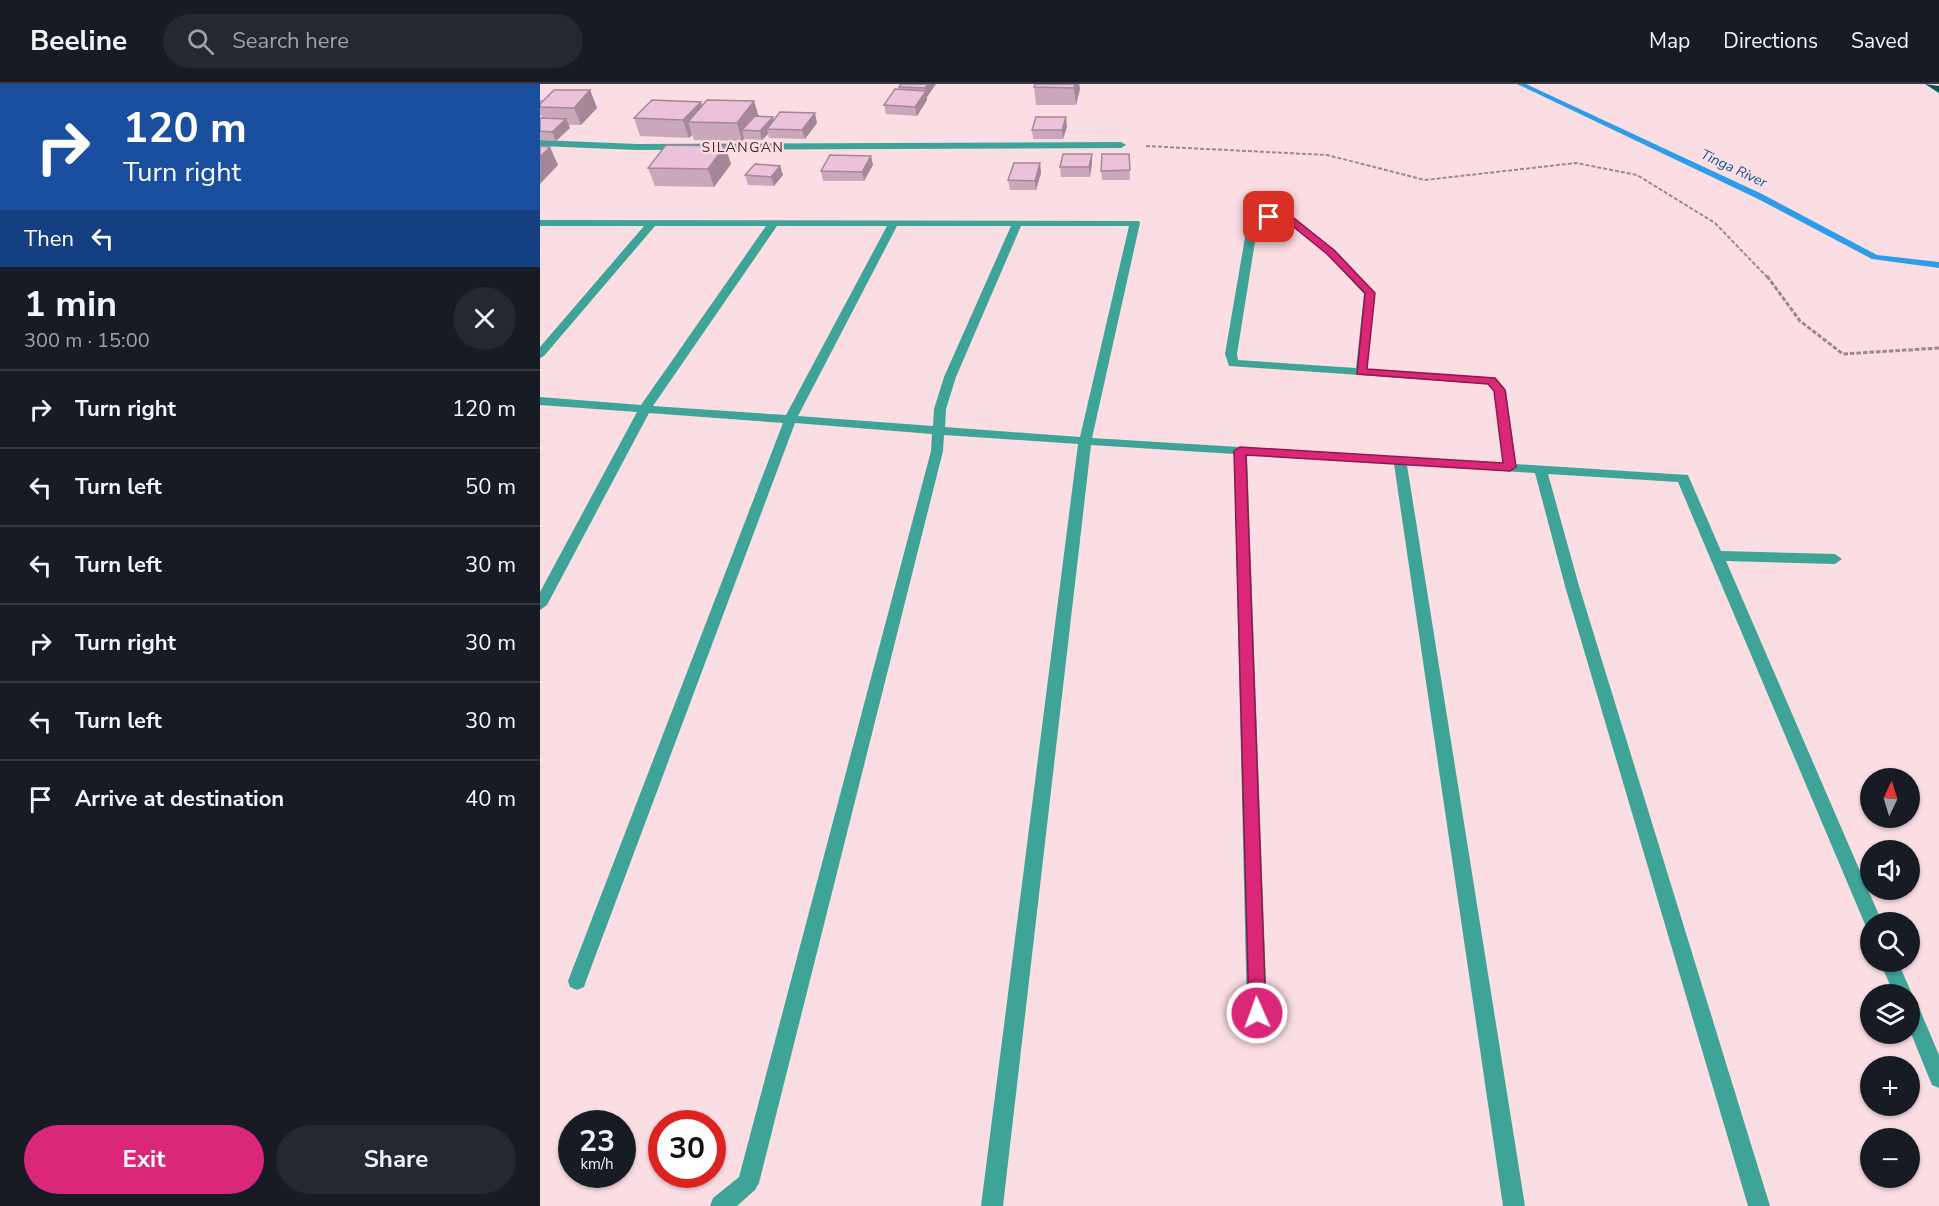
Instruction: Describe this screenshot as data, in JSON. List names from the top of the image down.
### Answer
{
  "districts": ["SILANGAN"],
  "water": ["Tinga River"],
  "north": "top",
  "page": {
    "header": "Beeline",
    "search": "Search here",
    "nav": ["Map", "Directions", "Saved"],
    "turn": ["120 m", "Turn right"],
    "then": "Then",
    "heading": ["1 min", "300 m · 15:00"],
    "list": [
      {
        "name": "Turn right",
        "value": "120 m"
      },
      {
        "name": "Turn left",
        "value": "50 m"
      },
      {
        "name": "Turn left",
        "value": "30 m"
      },
      {
        "name": "Turn right",
        "value": "30 m"
      },
      {
        "name": "Turn left",
        "value": "30 m"
      },
      {
        "name": "Arrive at destination",
        "value": "40 m"
      }
    ],
    "map_buttons": ["+", "−"],
    "speed": "23 km/h",
    "limit": "30",
    "buttons": ["Exit", "Share"]
  }
}
